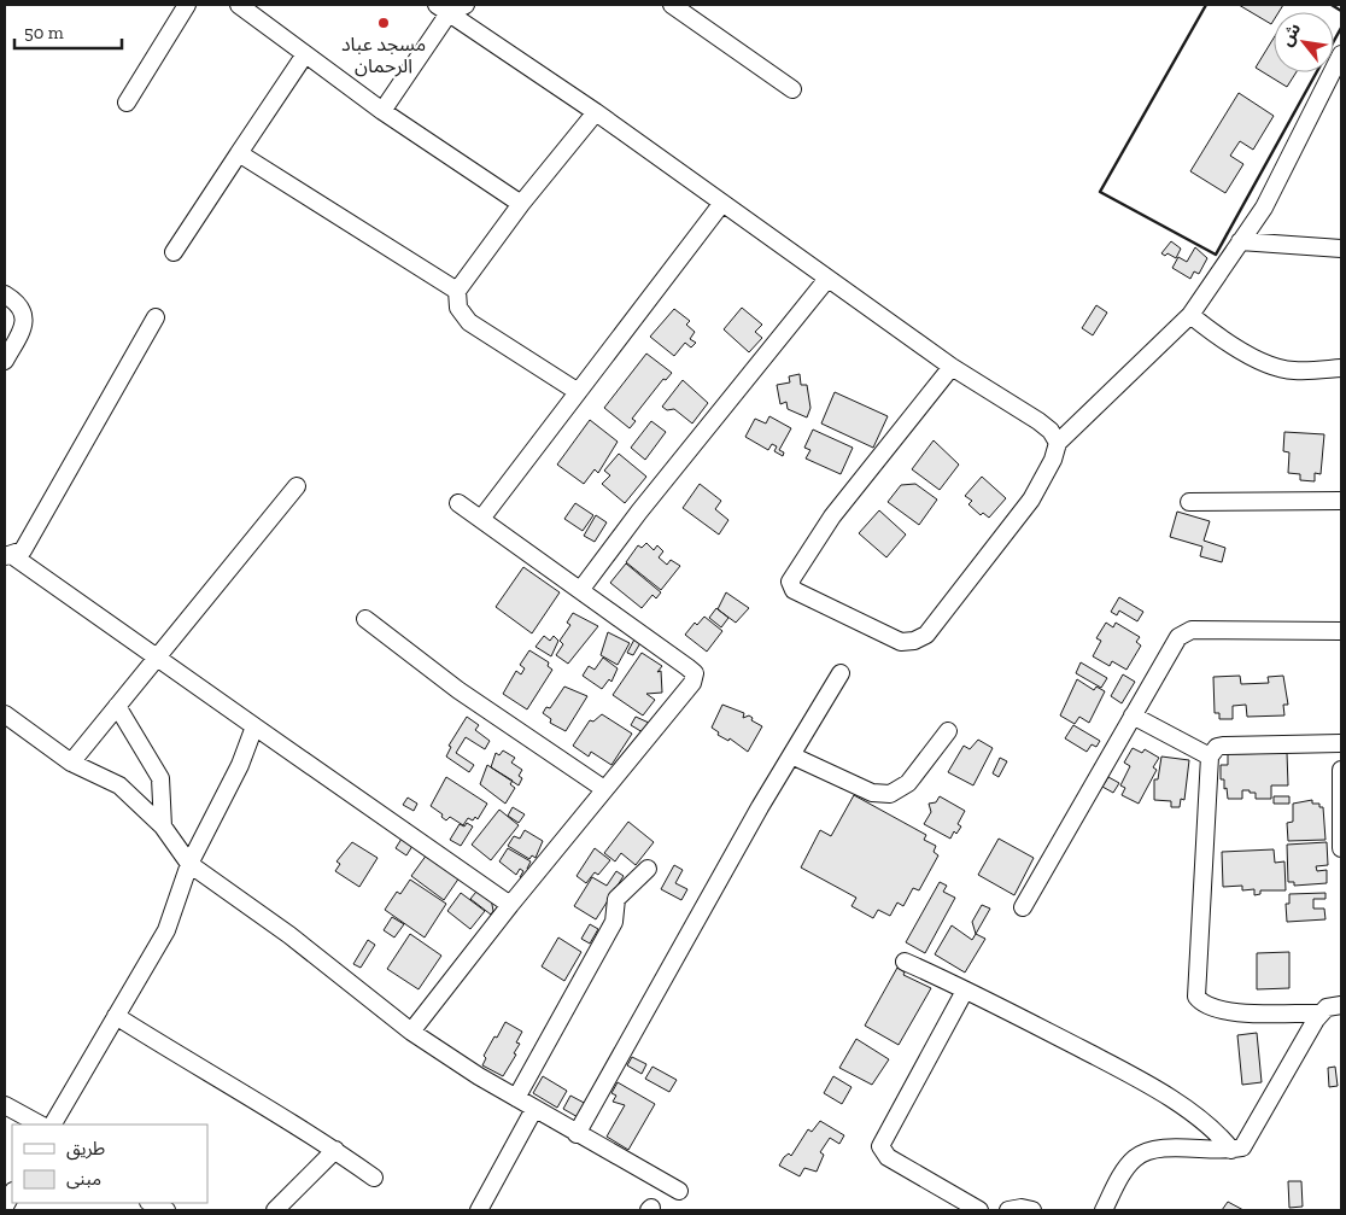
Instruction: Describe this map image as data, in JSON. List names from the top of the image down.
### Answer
{
  "places": ["مسجد عباد الرحمان"],
  "legend": ["طريق", "مبنى"],
  "scale_bar": "50 m",
  "north": "top left"
}
